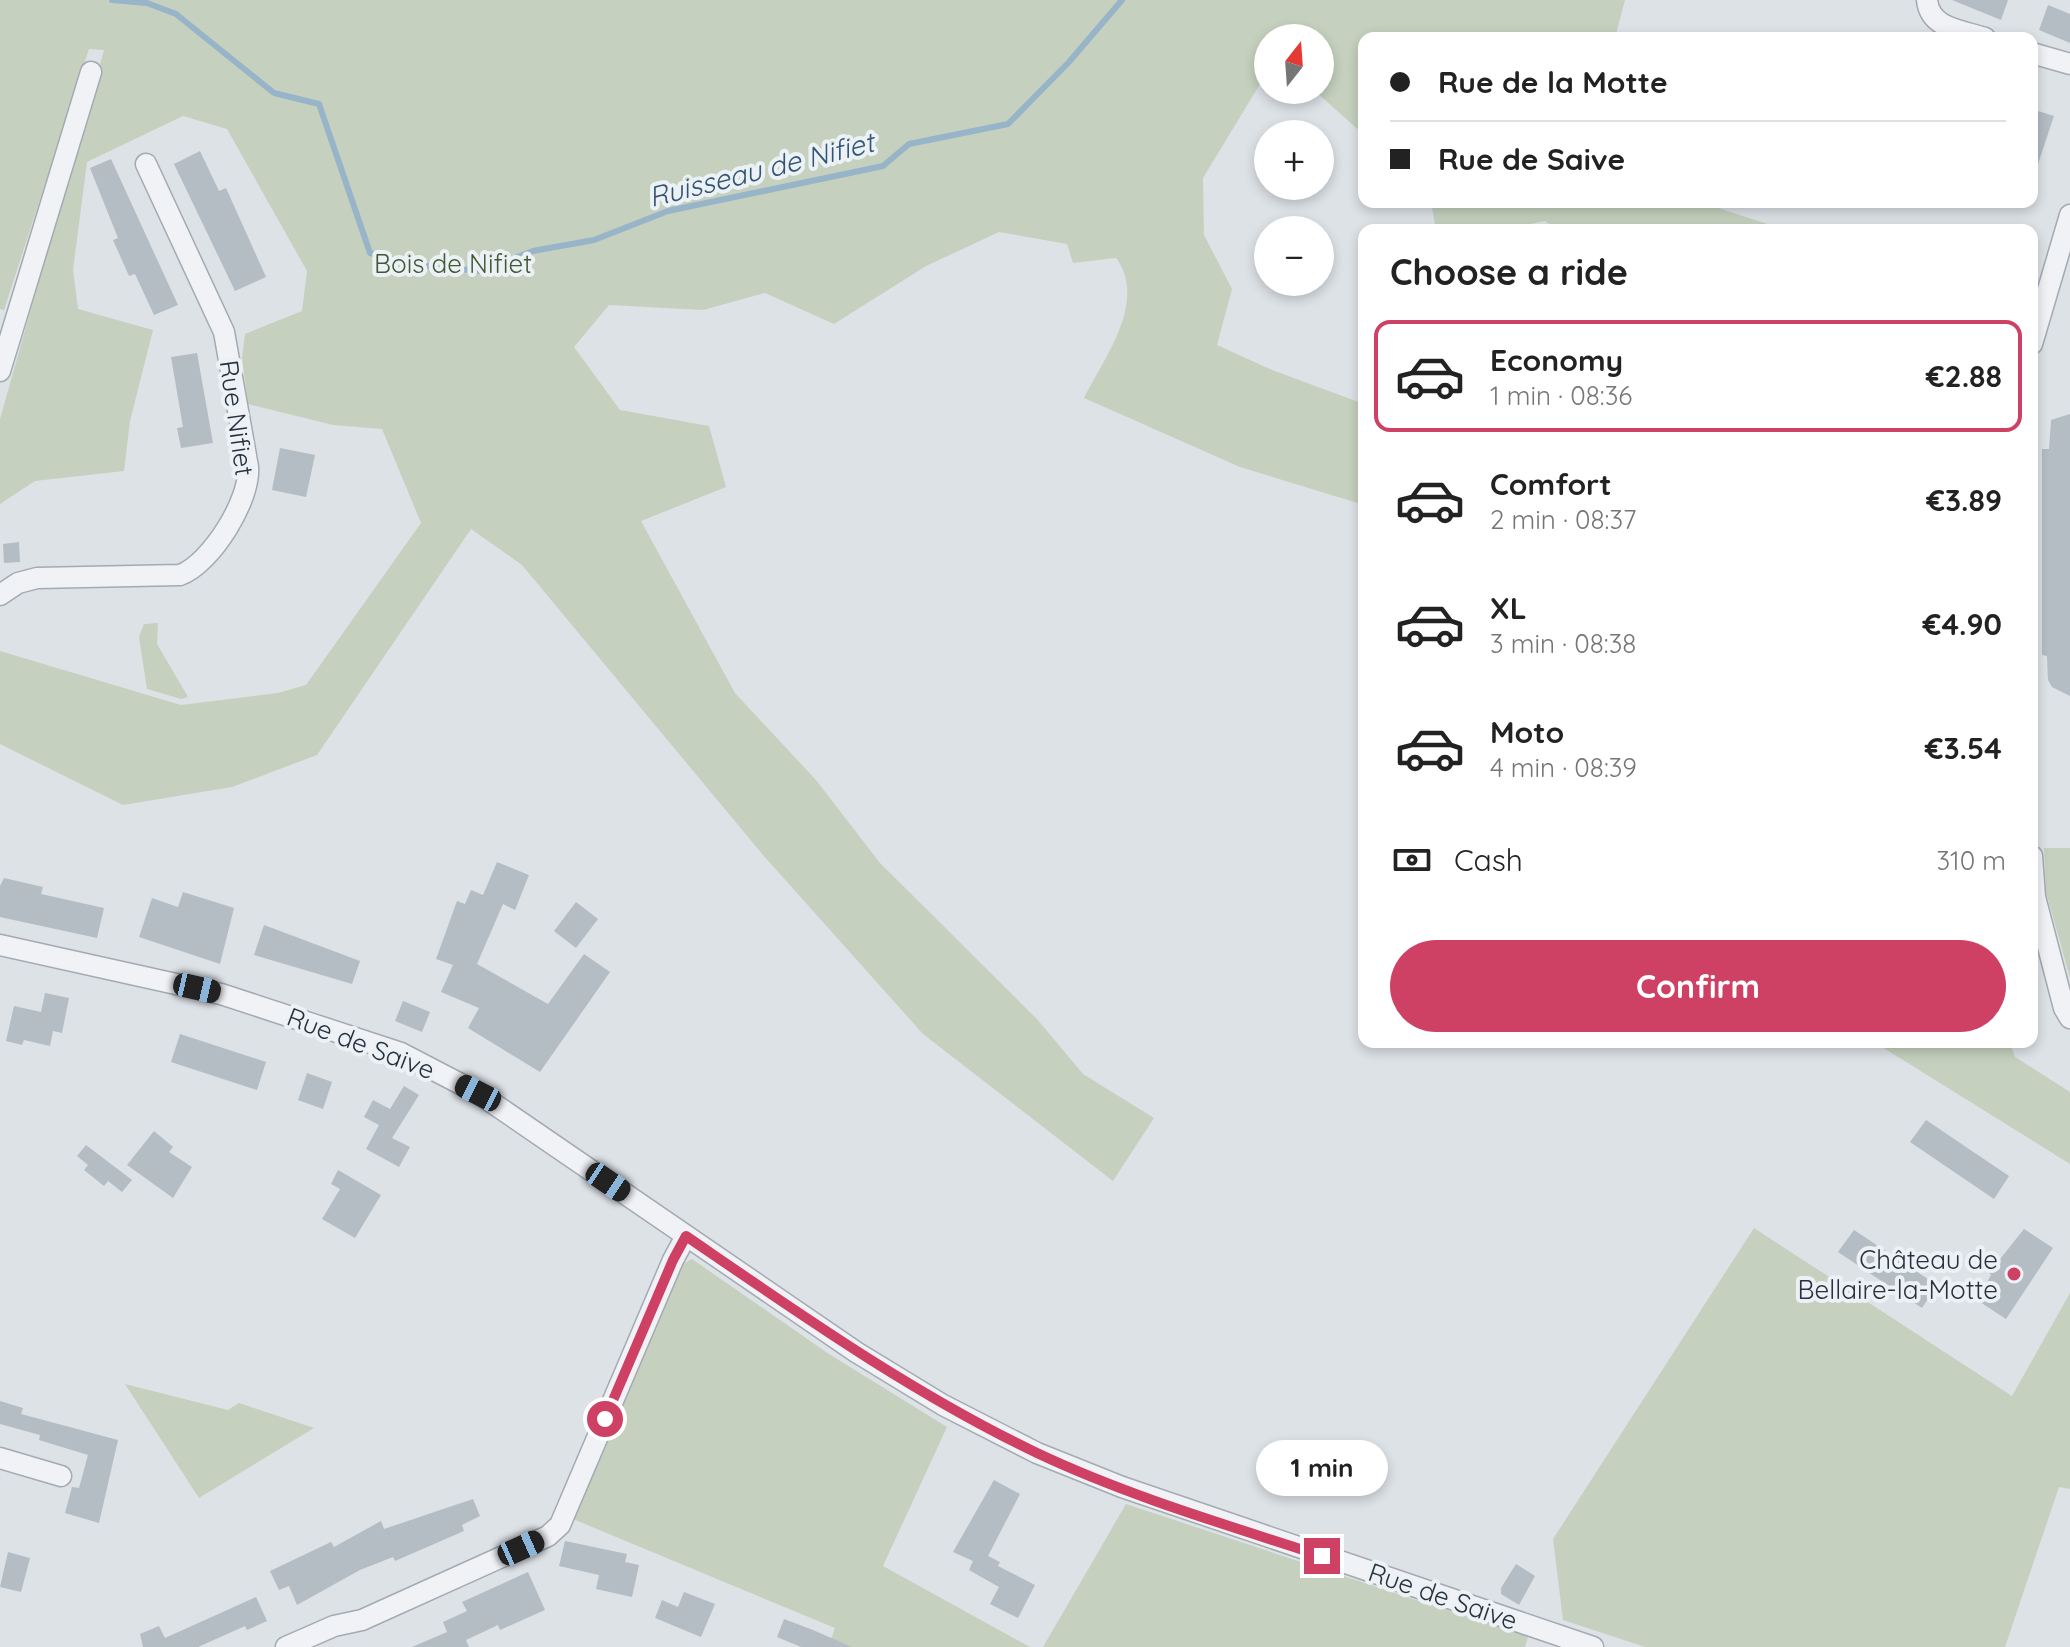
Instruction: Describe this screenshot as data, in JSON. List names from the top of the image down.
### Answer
{
  "streets": {
    "street": ["Rue Nifiet", "Rue de Saive"]
  },
  "water": ["Ruisseau de Nifiet"],
  "parks": ["Bois de Nifiet"],
  "places": ["Château de Bellaire-la-Motte"],
  "north": "top",
  "page": {
    "map_buttons": ["+", "−"],
    "banner": ["Rue de la Motte", "Rue de Saive"],
    "heading": "Choose a ride",
    "list": [
      {
        "name": "Economy",
        "note": "1 min · 08:36",
        "value": "€2.88"
      },
      {
        "name": "Comfort",
        "note": "2 min · 08:37",
        "value": "€3.89"
      },
      {
        "name": "XL",
        "note": "3 min · 08:38",
        "value": "€4.90"
      },
      {
        "name": "Moto",
        "note": "4 min · 08:39",
        "value": "€3.54"
      }
    ],
    "pay": ["Cash", "310 m"],
    "buttons": "Confirm",
    "bubble": "1 min"
  }
}
